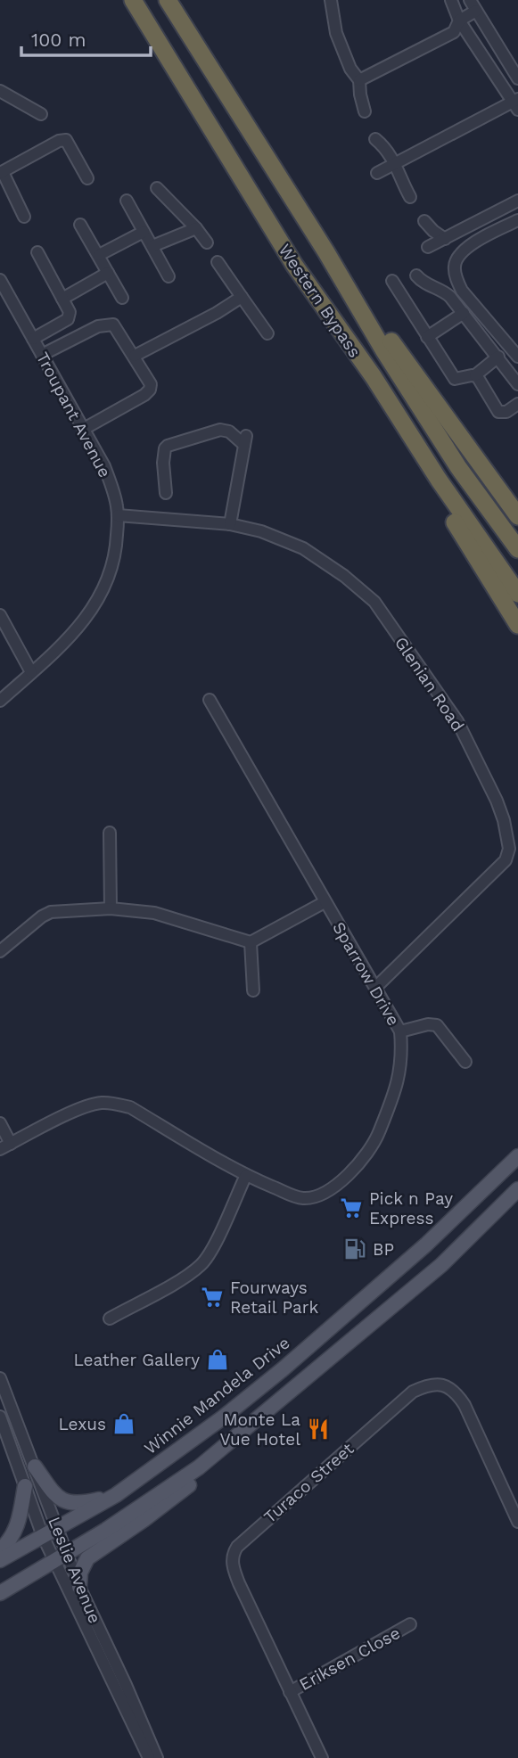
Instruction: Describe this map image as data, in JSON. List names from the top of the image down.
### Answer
{
  "streets": {
    "highway": ["Western Bypass"],
    "main road": ["Winnie Mandela Drive"],
    "street": [
      "Troupant Avenue",
      "Glenian Road",
      "Sparrow Drive",
      "Turaco Street",
      "Leslie Avenue",
      "Eriksen Close"
    ]
  },
  "crossings": [
    ["Troupant Avenue", "Glenian Road"],
    ["Glenian Road", "Sparrow Drive"],
    ["Winnie Mandela Drive", "Leslie Avenue"],
    ["Turaco Street", "Eriksen Close"]
  ],
  "places": {
    "supermarket": ["Pick n Pay Express", "Fourways Retail Park"],
    "fuel station": ["BP"],
    "shop": ["Leather Gallery", "Lexus"],
    "restaurant": ["Monte La Vue Hotel"]
  },
  "scale_bar": "100 m"
}
